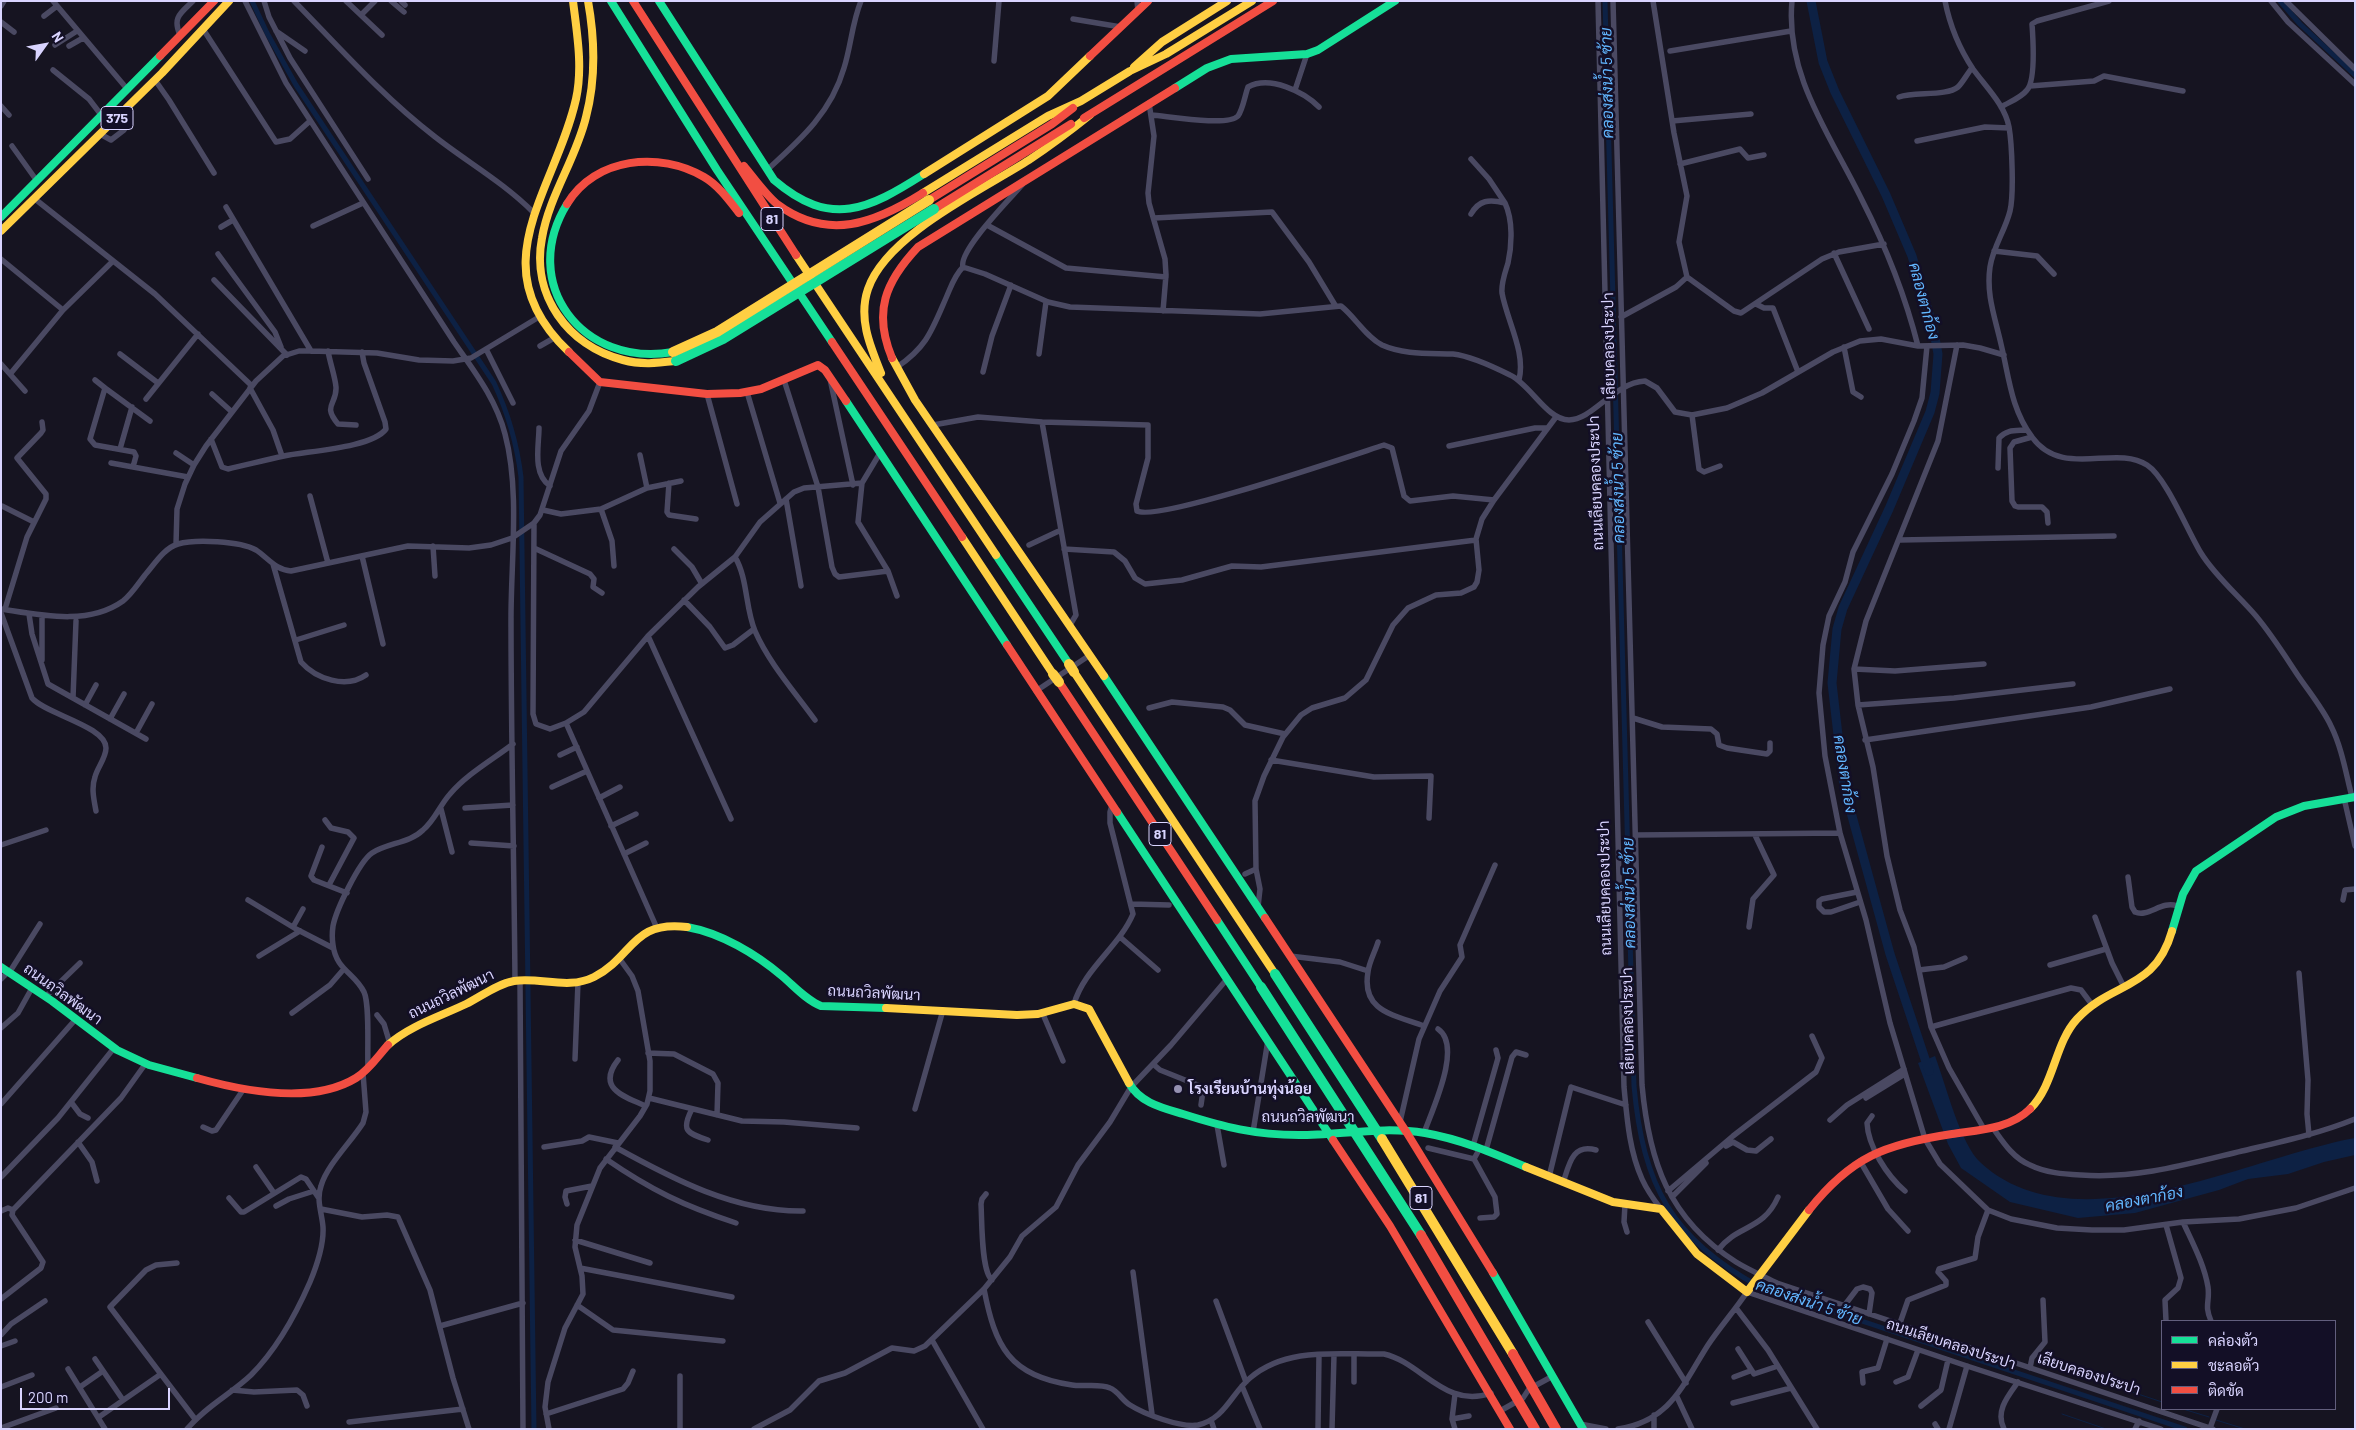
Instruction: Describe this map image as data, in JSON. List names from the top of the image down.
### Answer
{
  "streets": {
    "main road": [
      "375",
      "81",
      "ถนนเลียบคลองประปา",
      "ถนนถวิลพัฒนา"
    ],
    "street": ["เลียบคลองประปา"]
  },
  "crossings": [
    ["เลียบคลองประปา", "ถนนเลียบคลองประปา"],
    ["ถนนเลียบคลองประปา", "ถนนถวิลพัฒนา"]
  ],
  "water": ["คลองส่งน้ำ 5 ซ้าย", "คลองตาก้อง"],
  "places": ["โรงเรียนบ้านทุ่งน้อย"],
  "legend": ["คล่องตัว", "ชะลอตัว", "ติดขัด"],
  "scale_bar": "200 m",
  "north": "top right"
}
